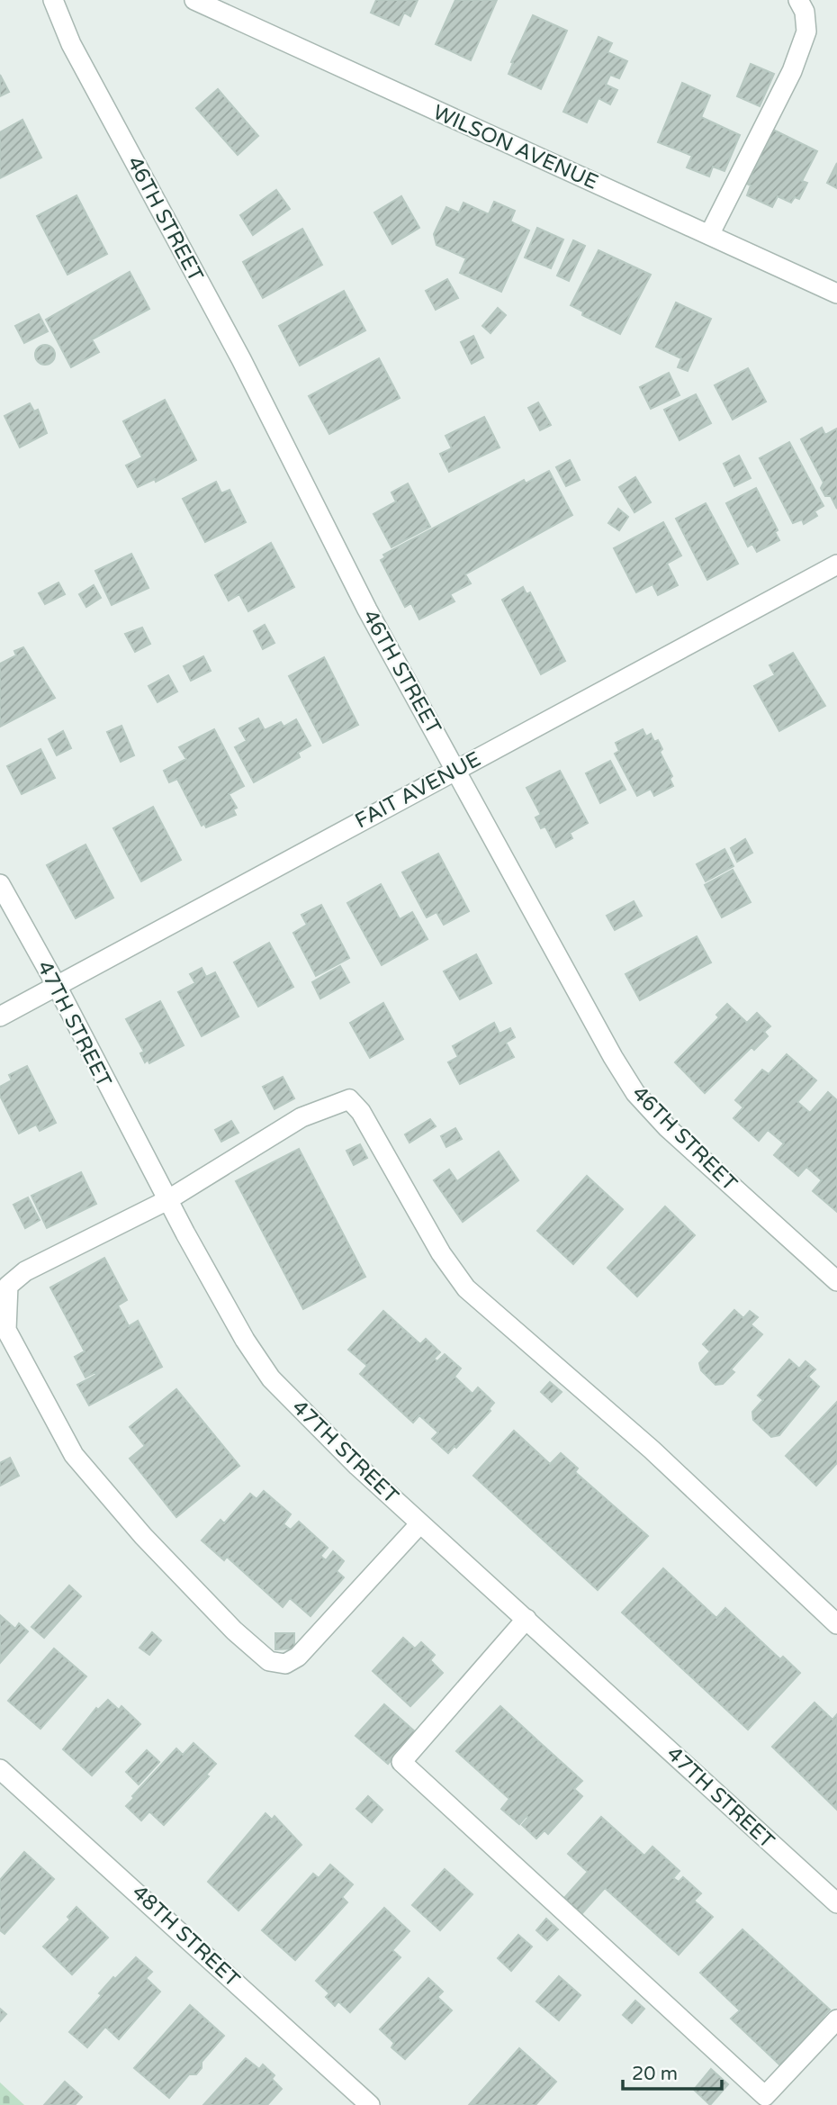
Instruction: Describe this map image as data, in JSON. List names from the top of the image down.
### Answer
{
  "streets": {
    "street": [
      "WILSON AVENUE",
      "46TH STREET",
      "FAIT AVENUE",
      "47TH STREET",
      "48TH STREET"
    ]
  },
  "crossings": [
    ["46TH STREET", "FAIT AVENUE"],
    ["FAIT AVENUE", "47TH STREET"]
  ],
  "scale_bar": "20 m"
}
